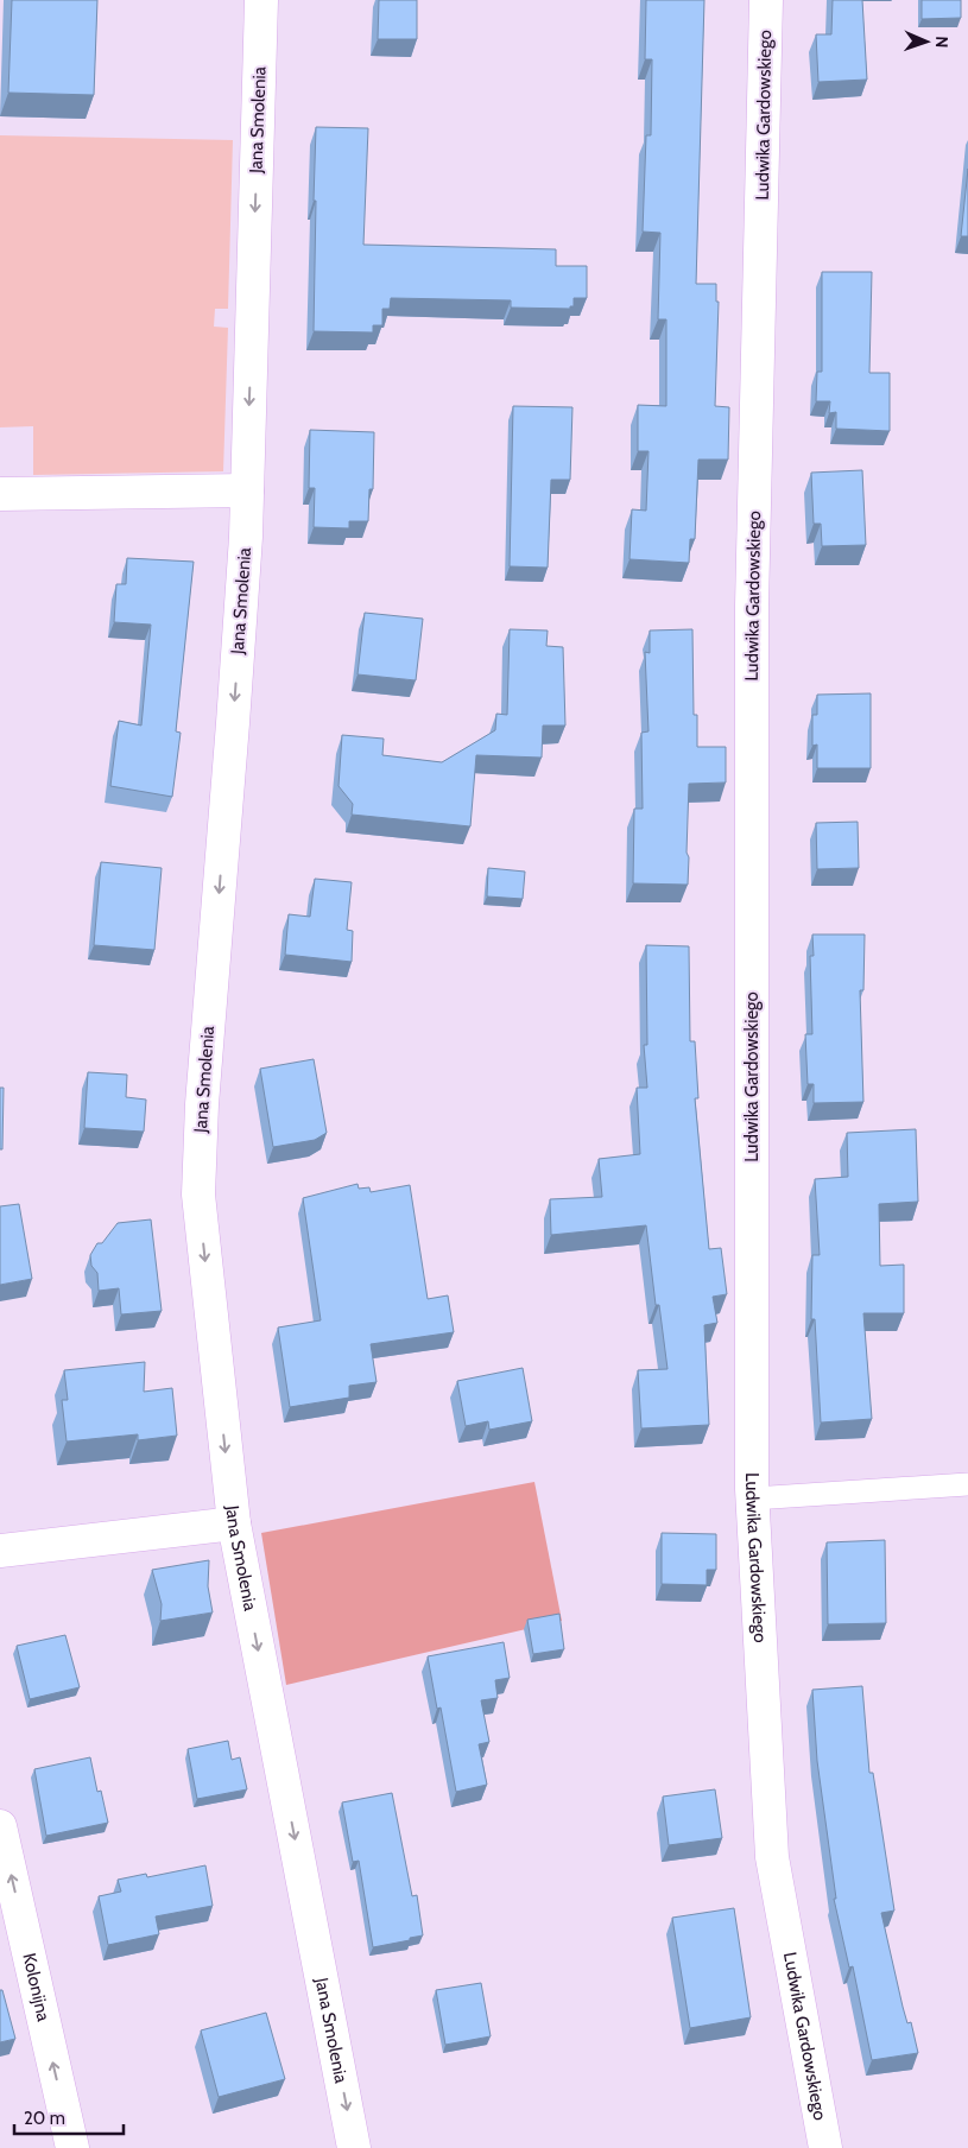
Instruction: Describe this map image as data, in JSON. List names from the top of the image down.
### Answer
{
  "streets": {
    "street": ["Ludwika Gardowskiego", "Jana Smolenia", "Kolonijna"]
  },
  "one_way": ["Jana Smolenia", "Kolonijna"],
  "scale_bar": "20 m",
  "north": "right"
}
